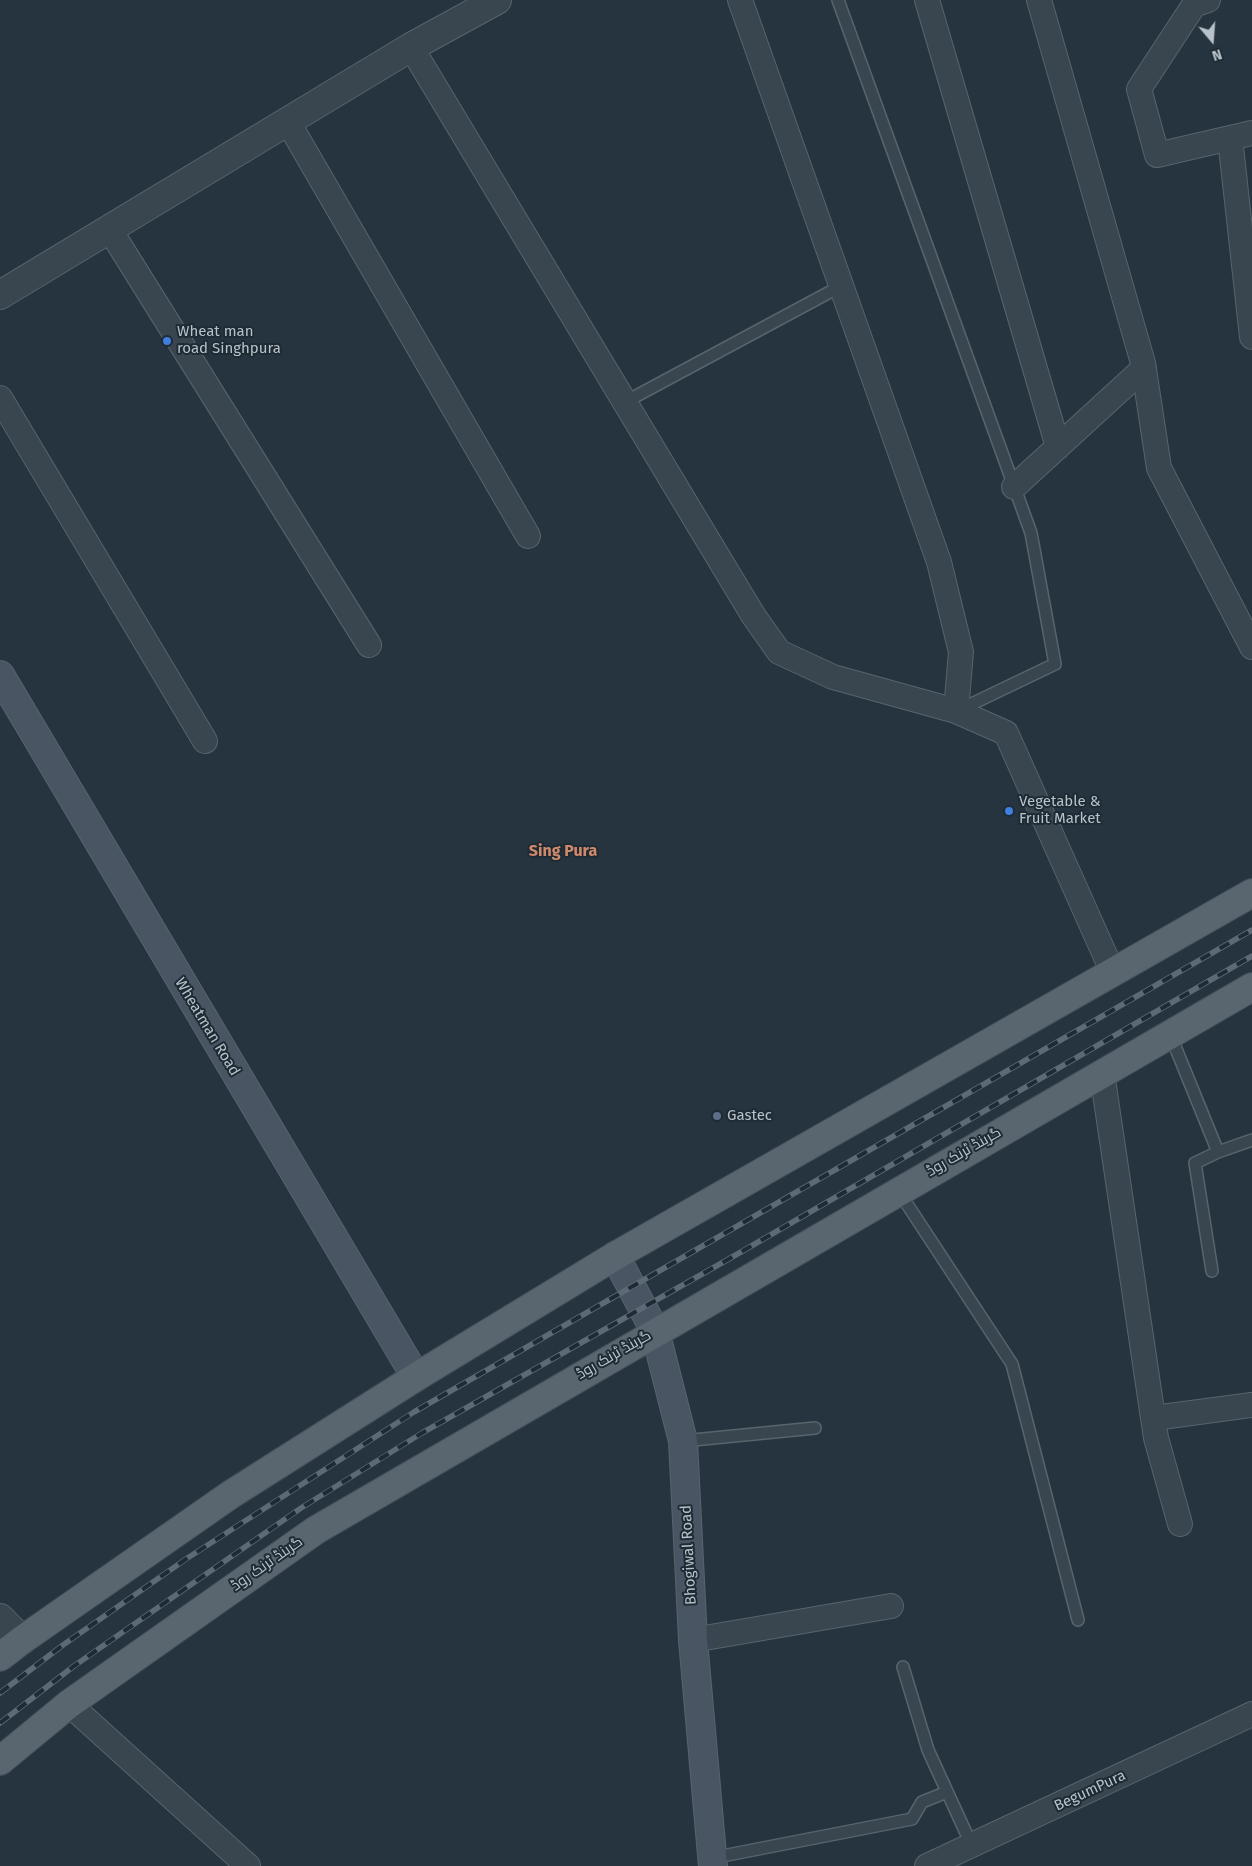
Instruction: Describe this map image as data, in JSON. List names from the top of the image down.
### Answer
{
  "streets": {
    "main road": ["Wheatman Road", "گرینڈ ٹرنک روڈ", "Bhogiwal Road"],
    "street": ["BegumPura"]
  },
  "crossings": [
    ["گرینڈ ٹرنک روڈ", "Bhogiwal Road"]
  ],
  "districts": ["Sing Pura"],
  "places": ["Wheat man road Singhpura", "Vegetable & Fruit Market", "Gastec"],
  "north": "bottom"
}
